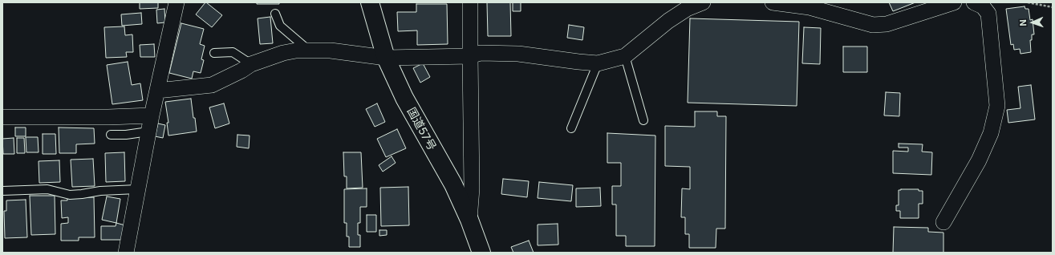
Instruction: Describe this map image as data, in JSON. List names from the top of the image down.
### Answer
{
  "streets": {
    "highway": ["国道57号"]
  },
  "north": "left"
}
